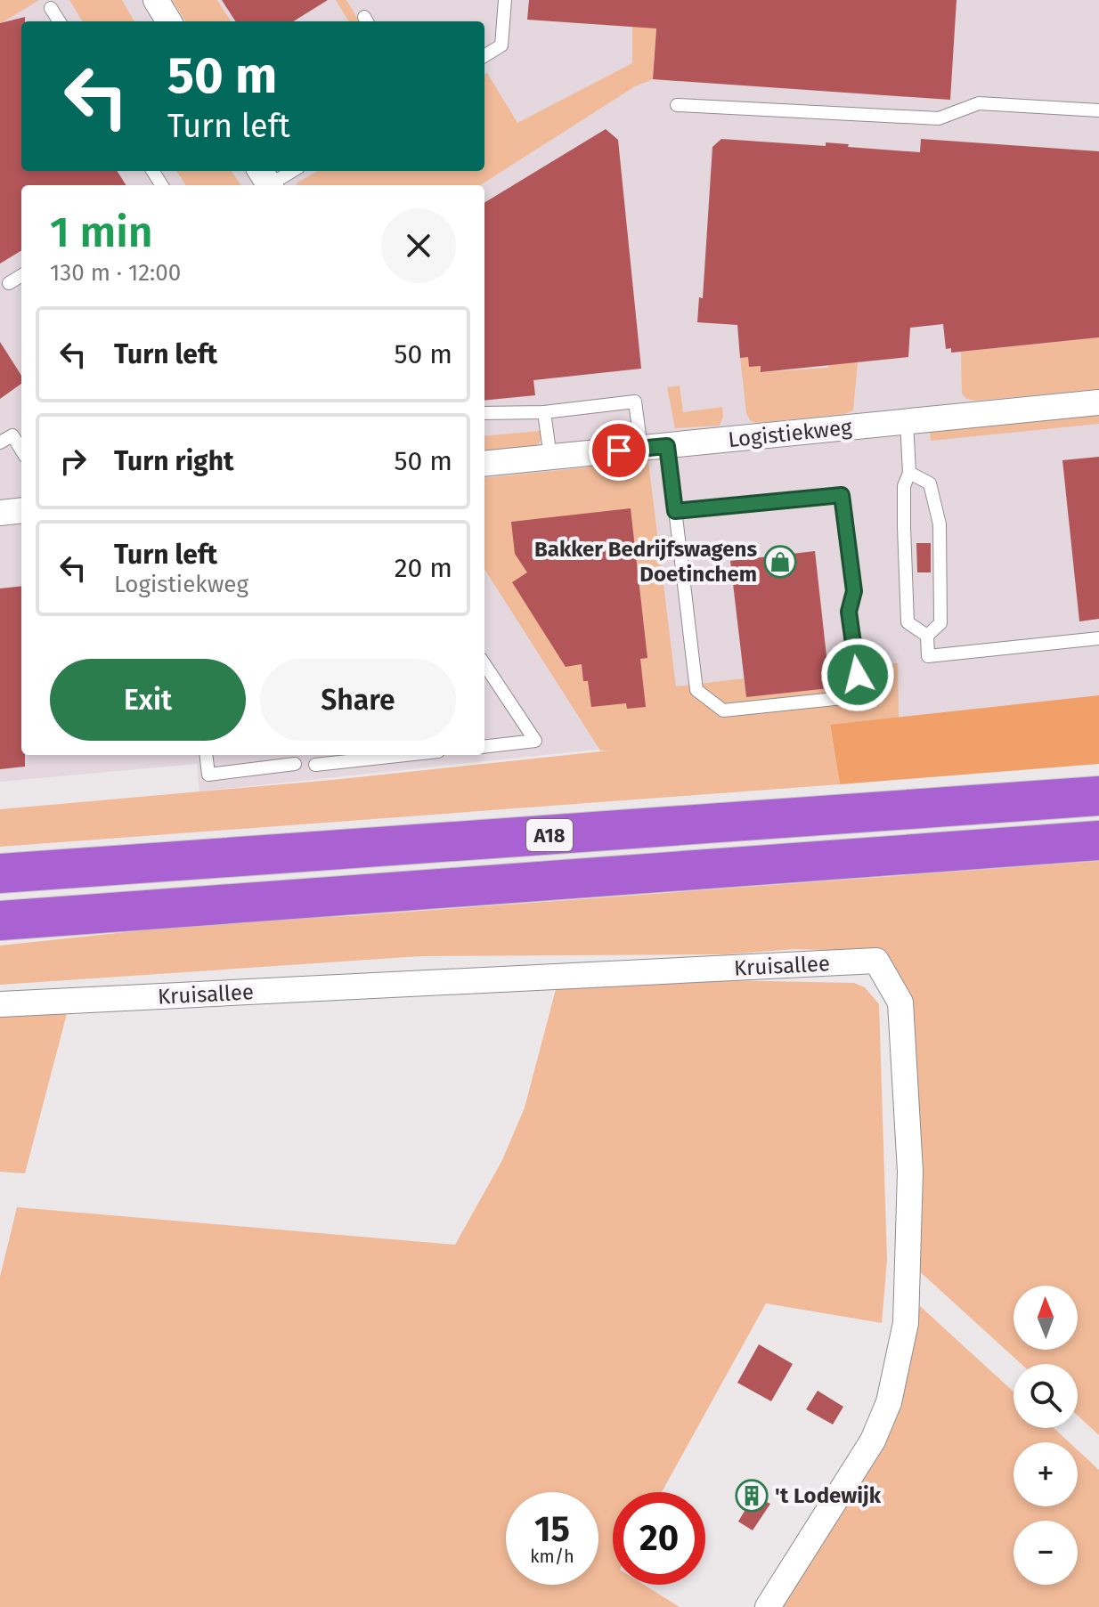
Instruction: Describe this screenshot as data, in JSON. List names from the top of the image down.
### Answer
{
  "streets": {
    "highway": ["A18"],
    "street": ["Logistiekweg", "Kruisallee"]
  },
  "places": {
    "shop": ["Bakker Bedrijfswagens Doetinchem"],
    "building": ["'t Lodewijk"]
  },
  "north": "top",
  "page": {
    "turn": ["50 m", "Turn left"],
    "heading": ["1 min", "130 m · 12:00"],
    "list": [
      {
        "name": "Turn left",
        "value": "50 m"
      },
      {
        "name": "Turn right",
        "value": "50 m"
      },
      {
        "name": "Turn left",
        "note": "Logistiekweg",
        "value": "20 m"
      }
    ],
    "buttons": ["Exit", "Share"],
    "map_buttons": ["+", "−"],
    "speed": "15 km/h",
    "limit": "20"
  }
}
